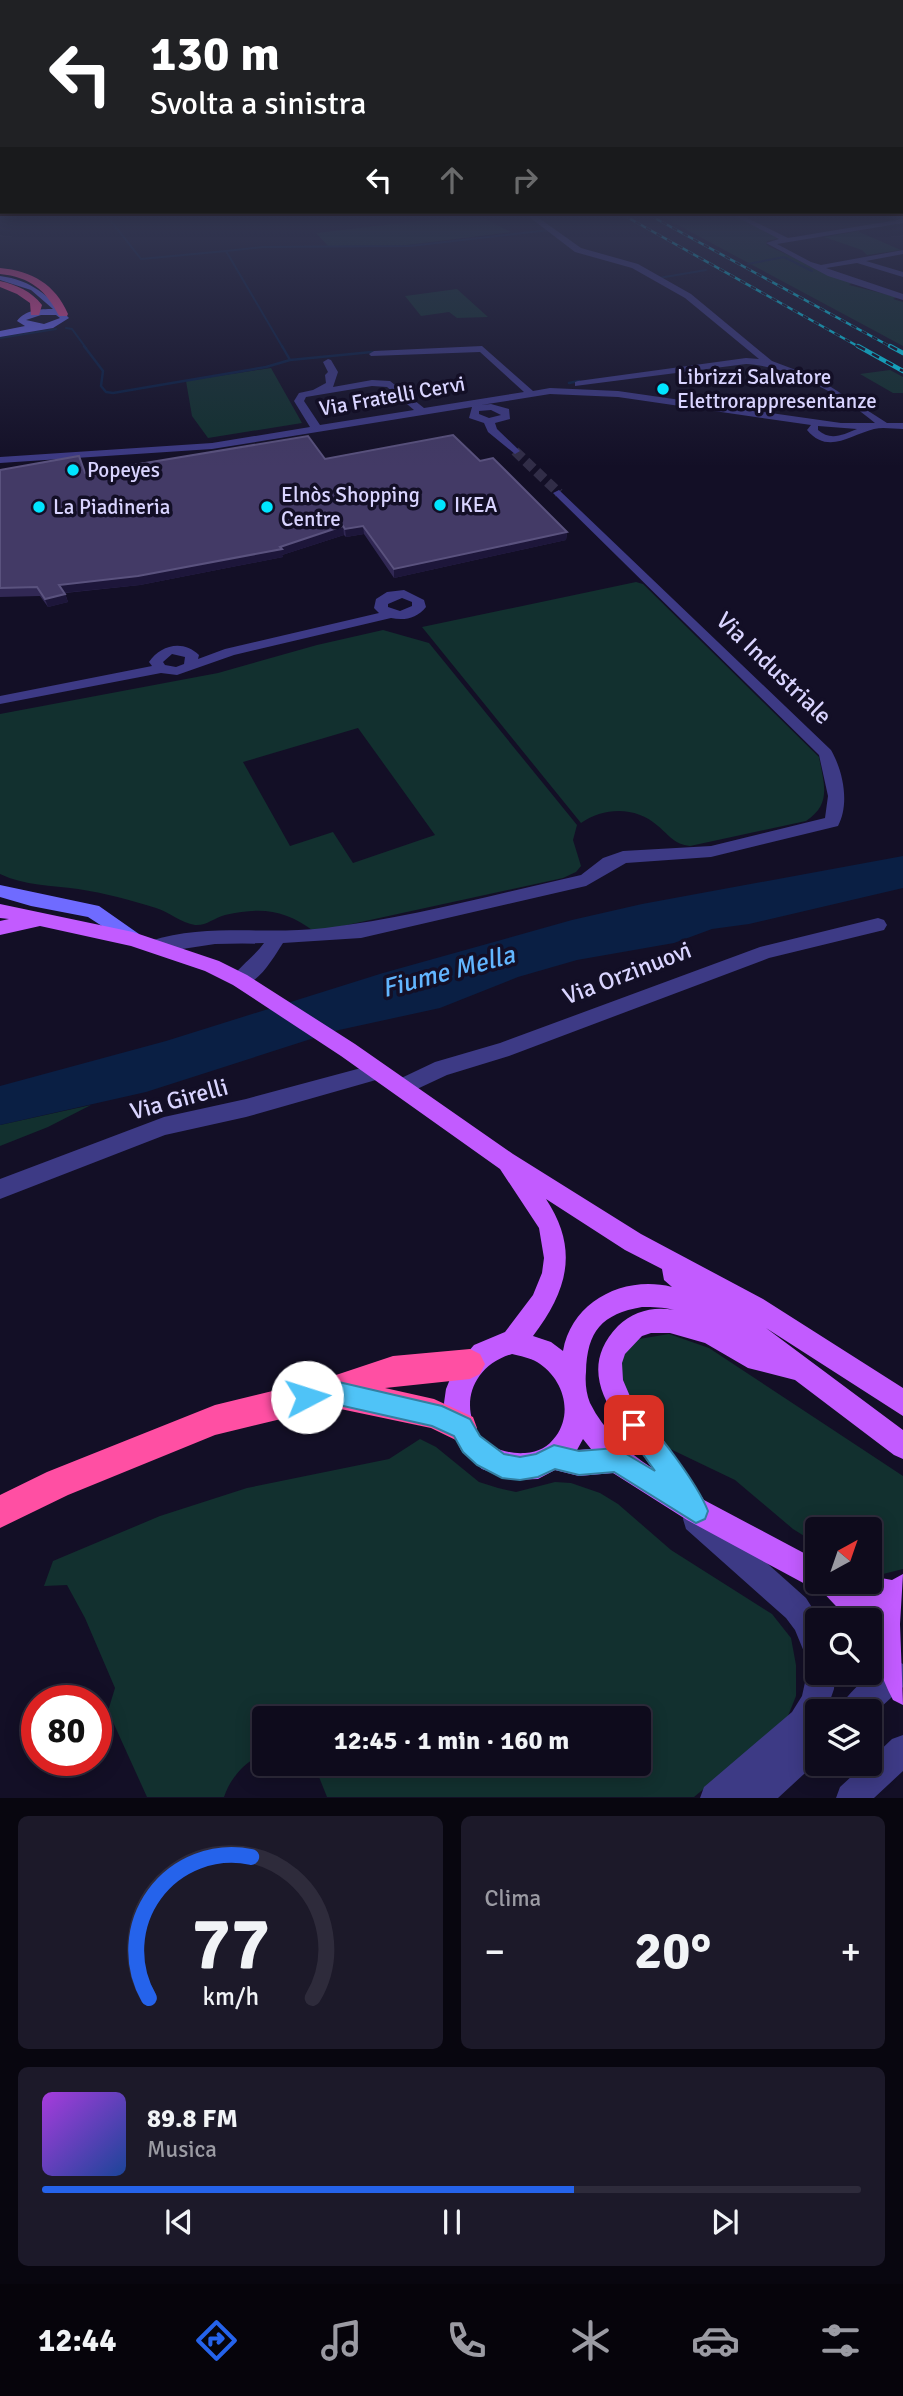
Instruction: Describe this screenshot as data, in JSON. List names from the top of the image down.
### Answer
{
  "streets": {
    "street": [
      "Via Fratelli Cervi",
      "Via Industriale",
      "Via Orzinuovi",
      "Via Girelli"
    ]
  },
  "water": ["Fiume Mella"],
  "places": [
    "Librizzi Salvatore Elettrorappresentanze",
    "Popeyes",
    "IKEA",
    "La Piadineria",
    "Elnòs Shopping Centre"
  ],
  "north": "top right",
  "page": {
    "turn": ["130 m", "Svolta a sinistra"],
    "limit": "80",
    "trip": "12:45 · 1 min · 160 m",
    "tile": "Clima",
    "heat": ["−", "20°", "+"],
    "song": ["89.8 FM", "Musica"],
    "tabs": "12:44",
    "gauge": ["77", "km/h"]
  }
}
